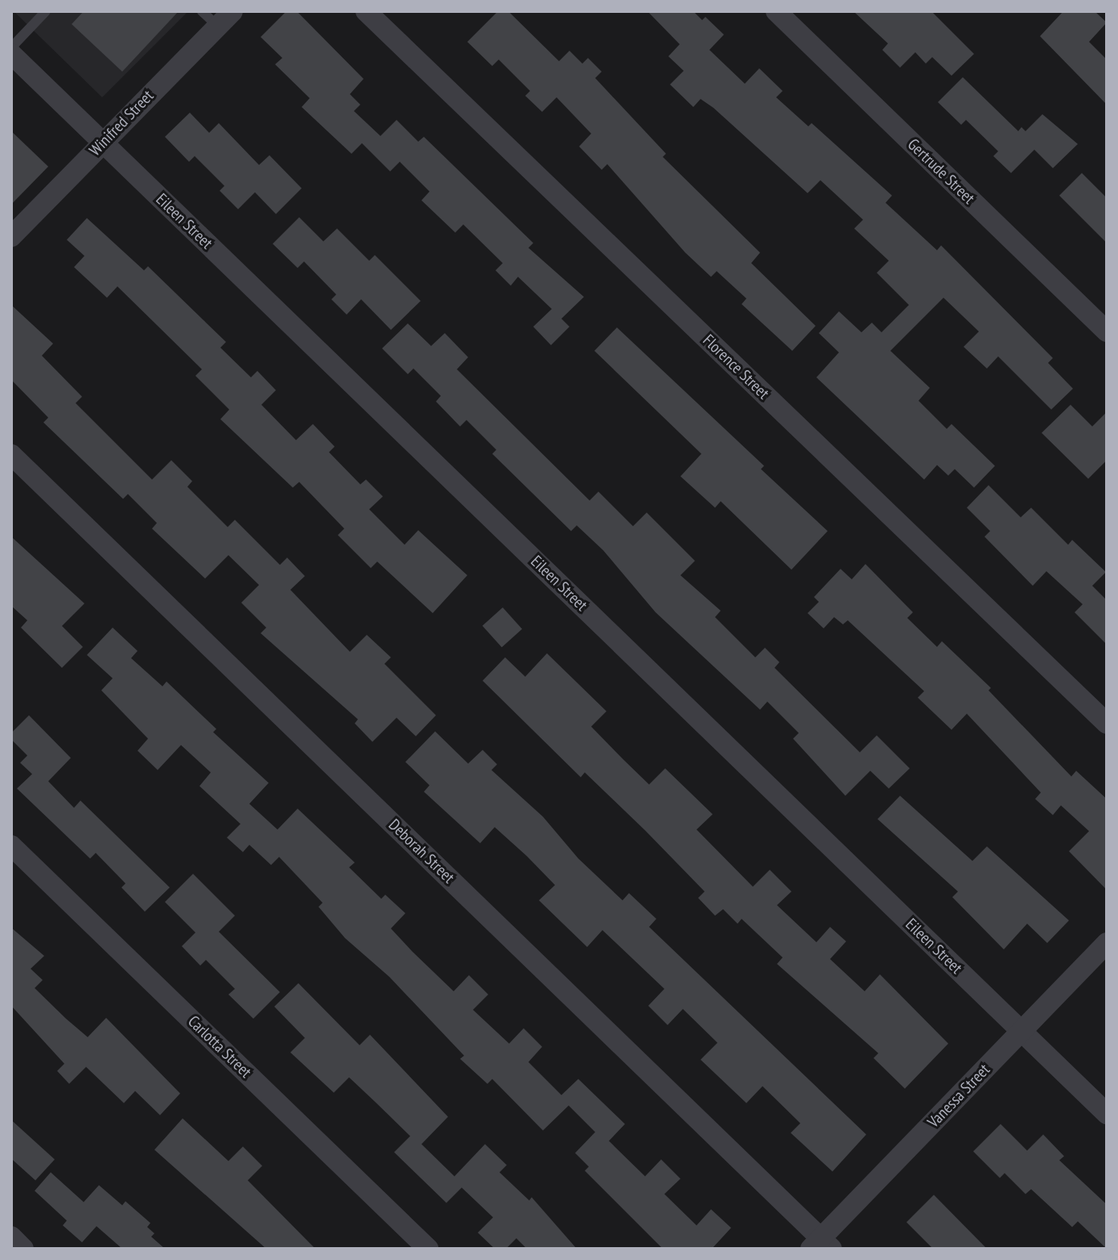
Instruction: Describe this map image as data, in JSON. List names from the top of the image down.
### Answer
{
  "streets": {
    "street": [
      "Winifred Street",
      "Gertrude Street",
      "Eileen Street",
      "Florence Street",
      "Deborah Street",
      "Carlotta Street",
      "Vanessa Street"
    ]
  },
  "crossings": [
    ["Winifred Street", "Eileen Street"],
    ["Eileen Street", "Vanessa Street"],
    ["Deborah Street", "Vanessa Street"]
  ]
}
